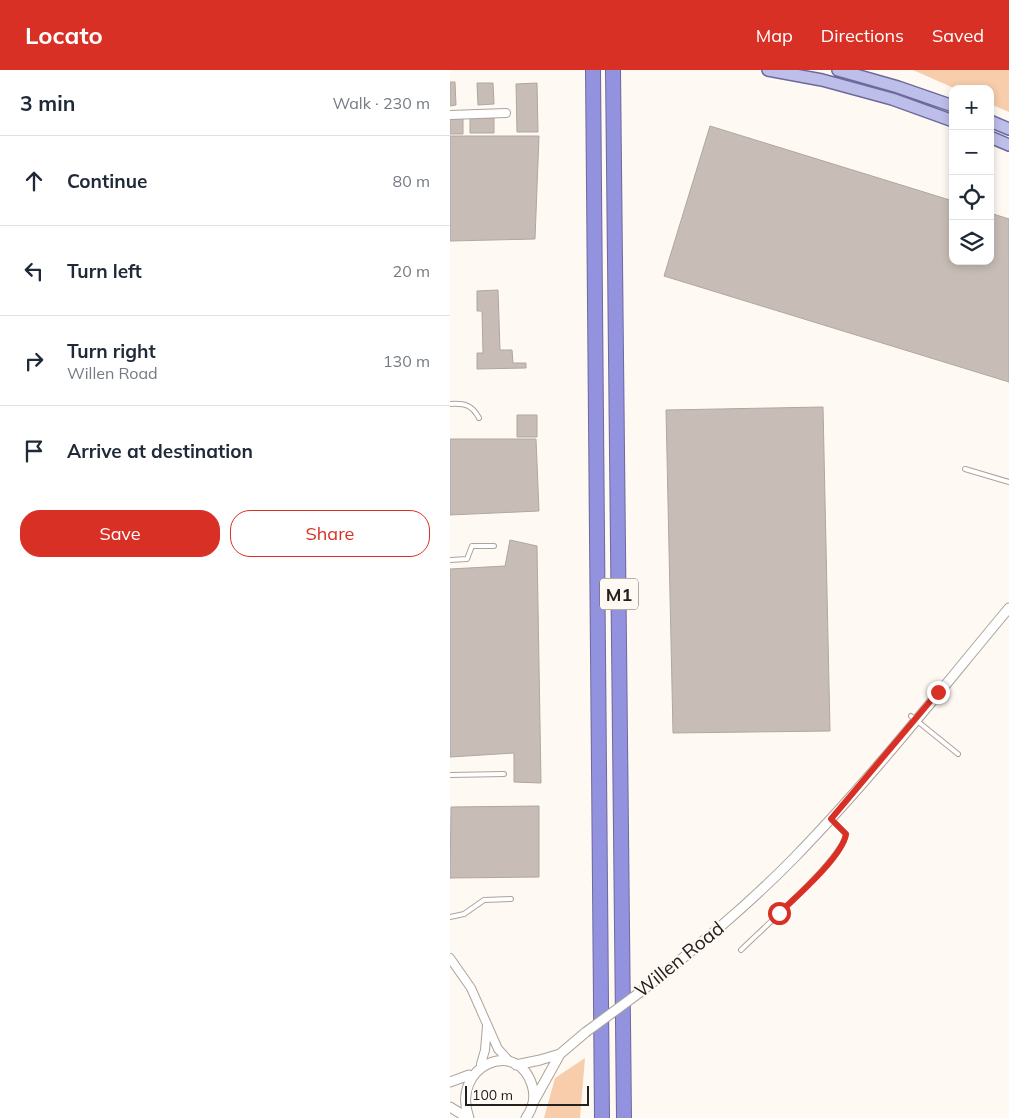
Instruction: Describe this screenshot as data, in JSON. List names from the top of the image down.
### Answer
{
  "streets": {
    "highway": ["M1"],
    "street": ["Willen Road"]
  },
  "scale_bar": "100 m",
  "page": {
    "header": "Locato",
    "nav": ["Map", "Directions", "Saved"],
    "heading": ["3 min", "Walk · 230 m"],
    "map_buttons": ["+", "−"],
    "list": [
      ["Continue", "80 m"],
      ["Turn left", "20 m"],
      ["Turn right", "Willen Road", "130 m"],
      "Arrive at destination"
    ],
    "buttons": ["Save", "Share"],
    "scale": "100 m"
  }
}
